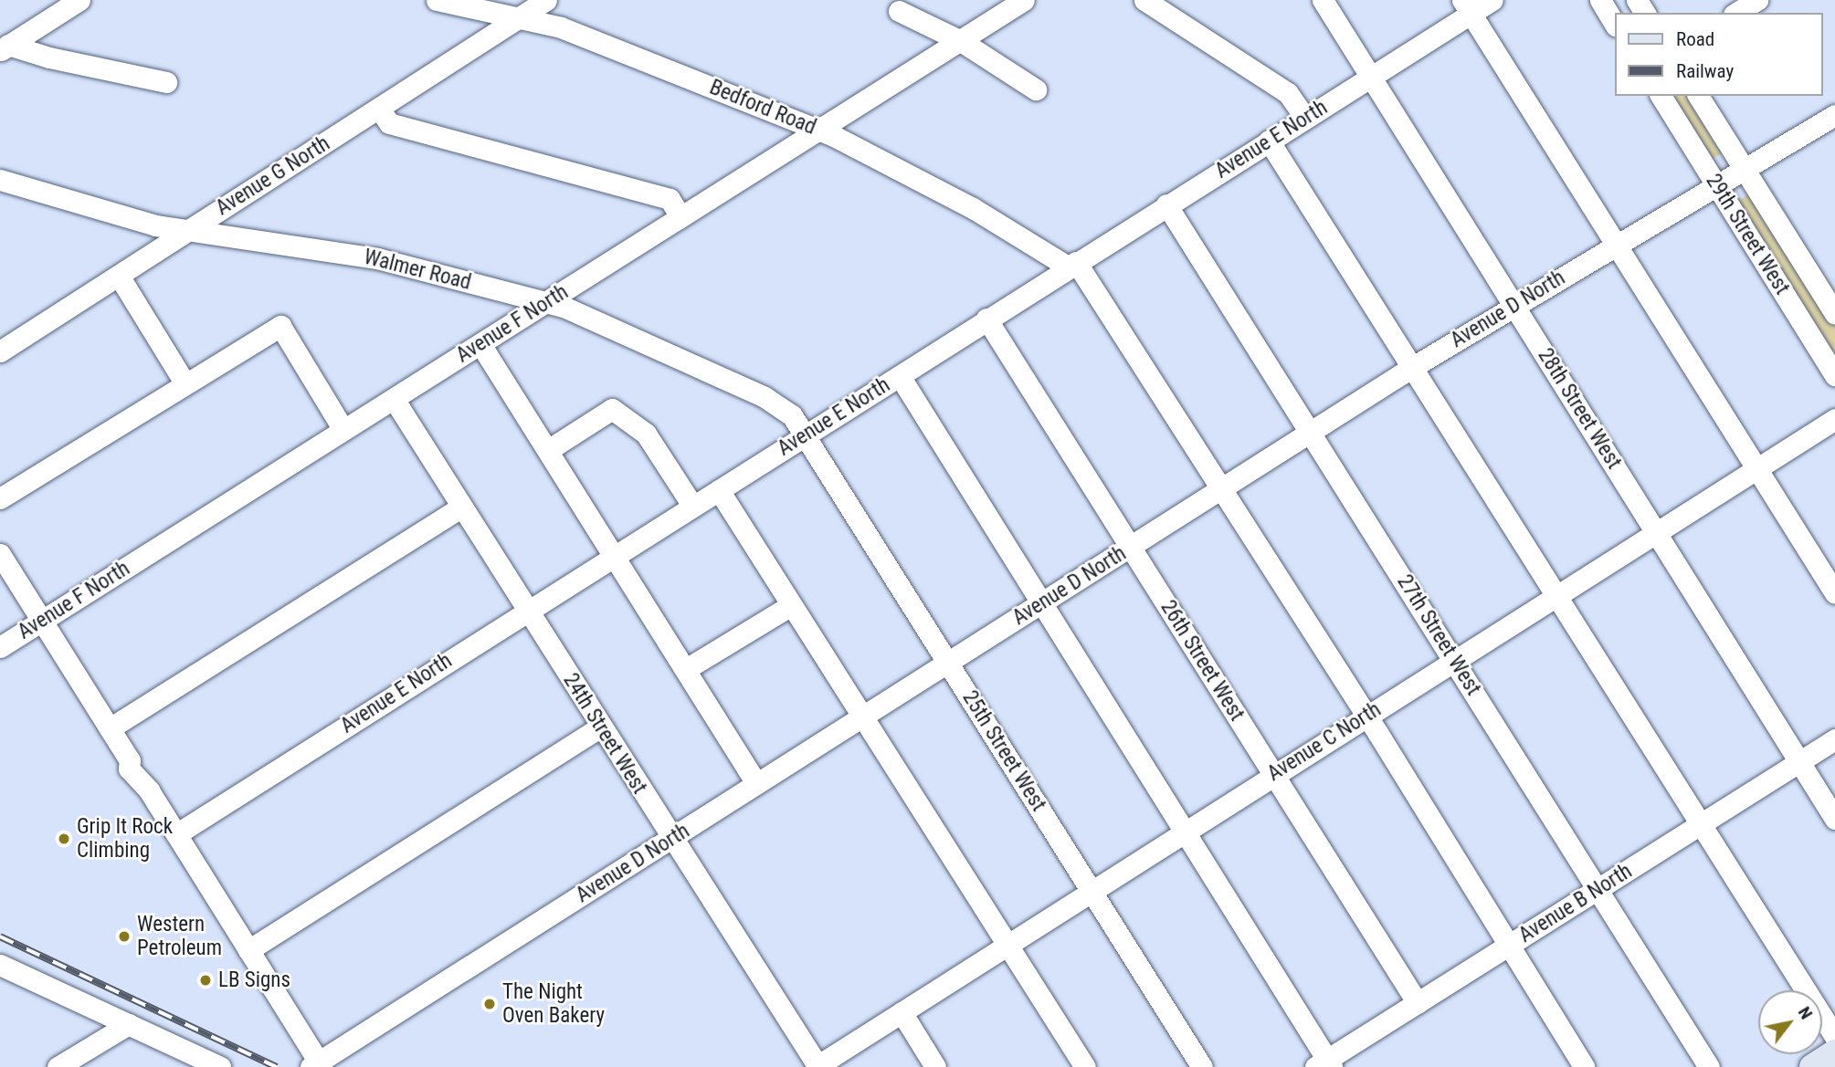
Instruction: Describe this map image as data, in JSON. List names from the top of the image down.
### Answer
{
  "streets": {
    "street": [
      "Bedford Road",
      "Avenue E North",
      "Avenue G North",
      "29th Street West",
      "Walmer Road",
      "Avenue D North",
      "Avenue F North",
      "28th Street West",
      "27th Street West",
      "26th Street West",
      "24th Street West",
      "Avenue C North",
      "25th Street West",
      "Avenue B North"
    ]
  },
  "crossings": [
    ["Bedford Road", "Avenue E North"],
    ["Bedford Road", "Avenue G North"],
    ["Bedford Road", "Avenue F North"],
    ["Avenue E North", "Walmer Road"],
    ["Avenue E North", "28th Street West"],
    ["Avenue E North", "27th Street West"],
    ["Avenue E North", "26th Street West"],
    ["Avenue E North", "24th Street West"],
    ["Avenue E North", "25th Street West"],
    ["Avenue G North", "Walmer Road"],
    ["29th Street West", "Avenue D North"],
    ["Walmer Road", "Avenue F North"],
    ["Walmer Road", "25th Street West"],
    ["Avenue D North", "28th Street West"],
    ["Avenue D North", "27th Street West"],
    ["Avenue D North", "26th Street West"],
    ["Avenue D North", "24th Street West"],
    ["Avenue D North", "25th Street West"],
    ["Avenue F North", "24th Street West"],
    ["28th Street West", "Avenue C North"],
    ["28th Street West", "Avenue B North"],
    ["27th Street West", "Avenue C North"],
    ["27th Street West", "Avenue B North"],
    ["26th Street West", "Avenue C North"],
    ["26th Street West", "Avenue B North"],
    ["24th Street West", "Avenue C North"],
    ["Avenue C North", "25th Street West"]
  ],
  "places": [
    "Grip It Rock Climbing",
    "Western Petroleum",
    "LB Signs",
    "The Night Oven Bakery"
  ],
  "legend": ["Road", "Railway"],
  "north": "top right"
}
